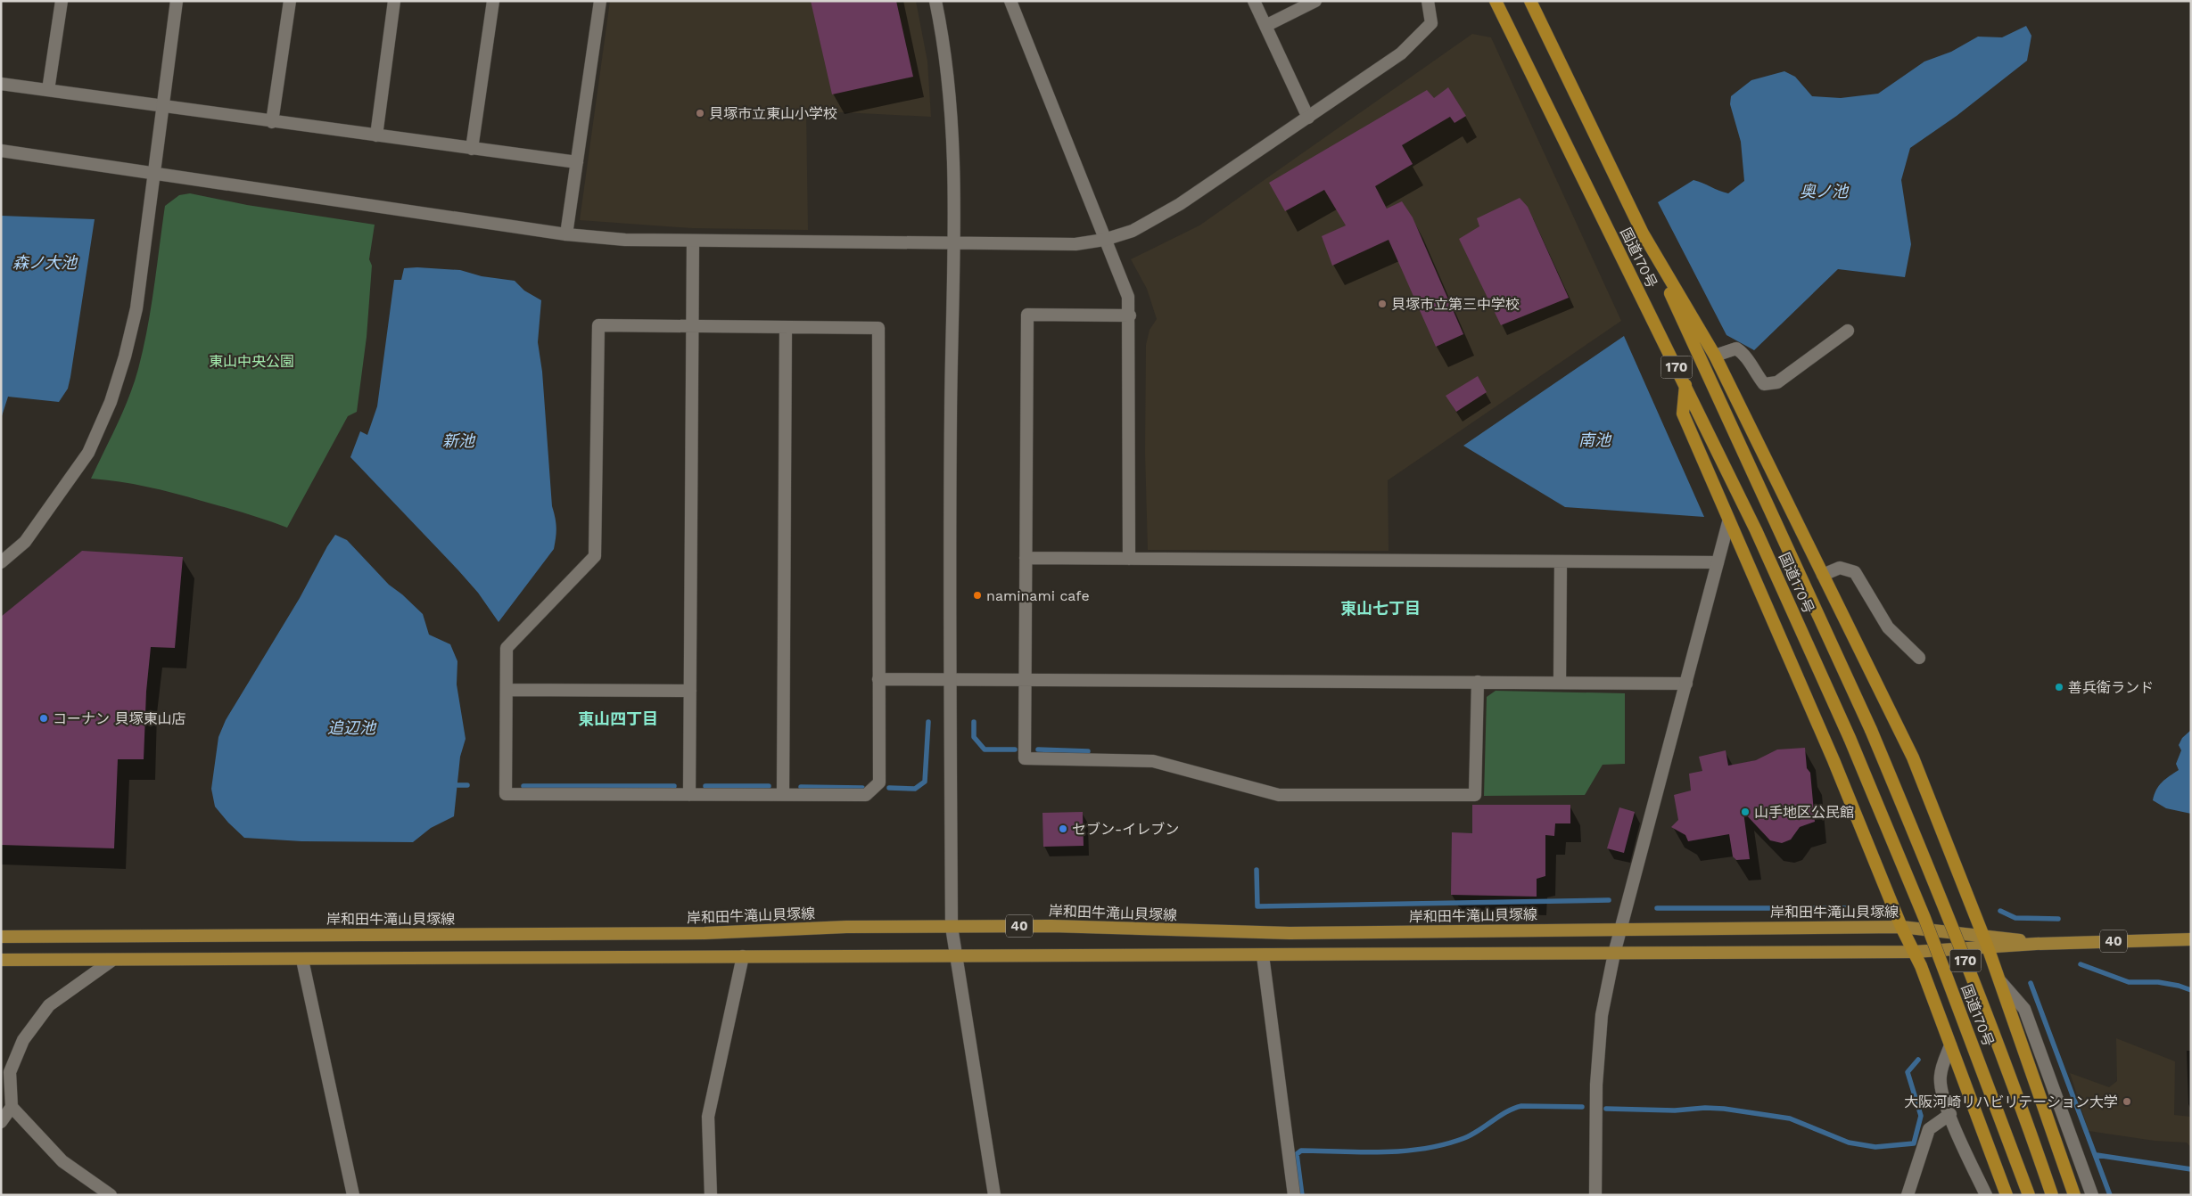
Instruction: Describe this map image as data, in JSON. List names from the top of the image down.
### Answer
{
  "streets": {
    "highway": ["国道170号", "170"],
    "main road": ["岸和田牛滝山貝塚線", "40"]
  },
  "districts": ["東山七丁目", "東山四丁目"],
  "water": [
    "奥ノ池",
    "森ノ大池",
    "南池",
    "新池",
    "追辺池"
  ],
  "parks": ["東山中央公園"],
  "places": [
    "貝塚市立東山小学校",
    "貝塚市立第三中学校",
    "naminami cafe",
    "善兵衛ランド",
    "コーナン 貝塚東山店",
    "山手地区公民館",
    "セブン-イレブン",
    "大阪河崎リハビリテーション大学"
  ]
}
